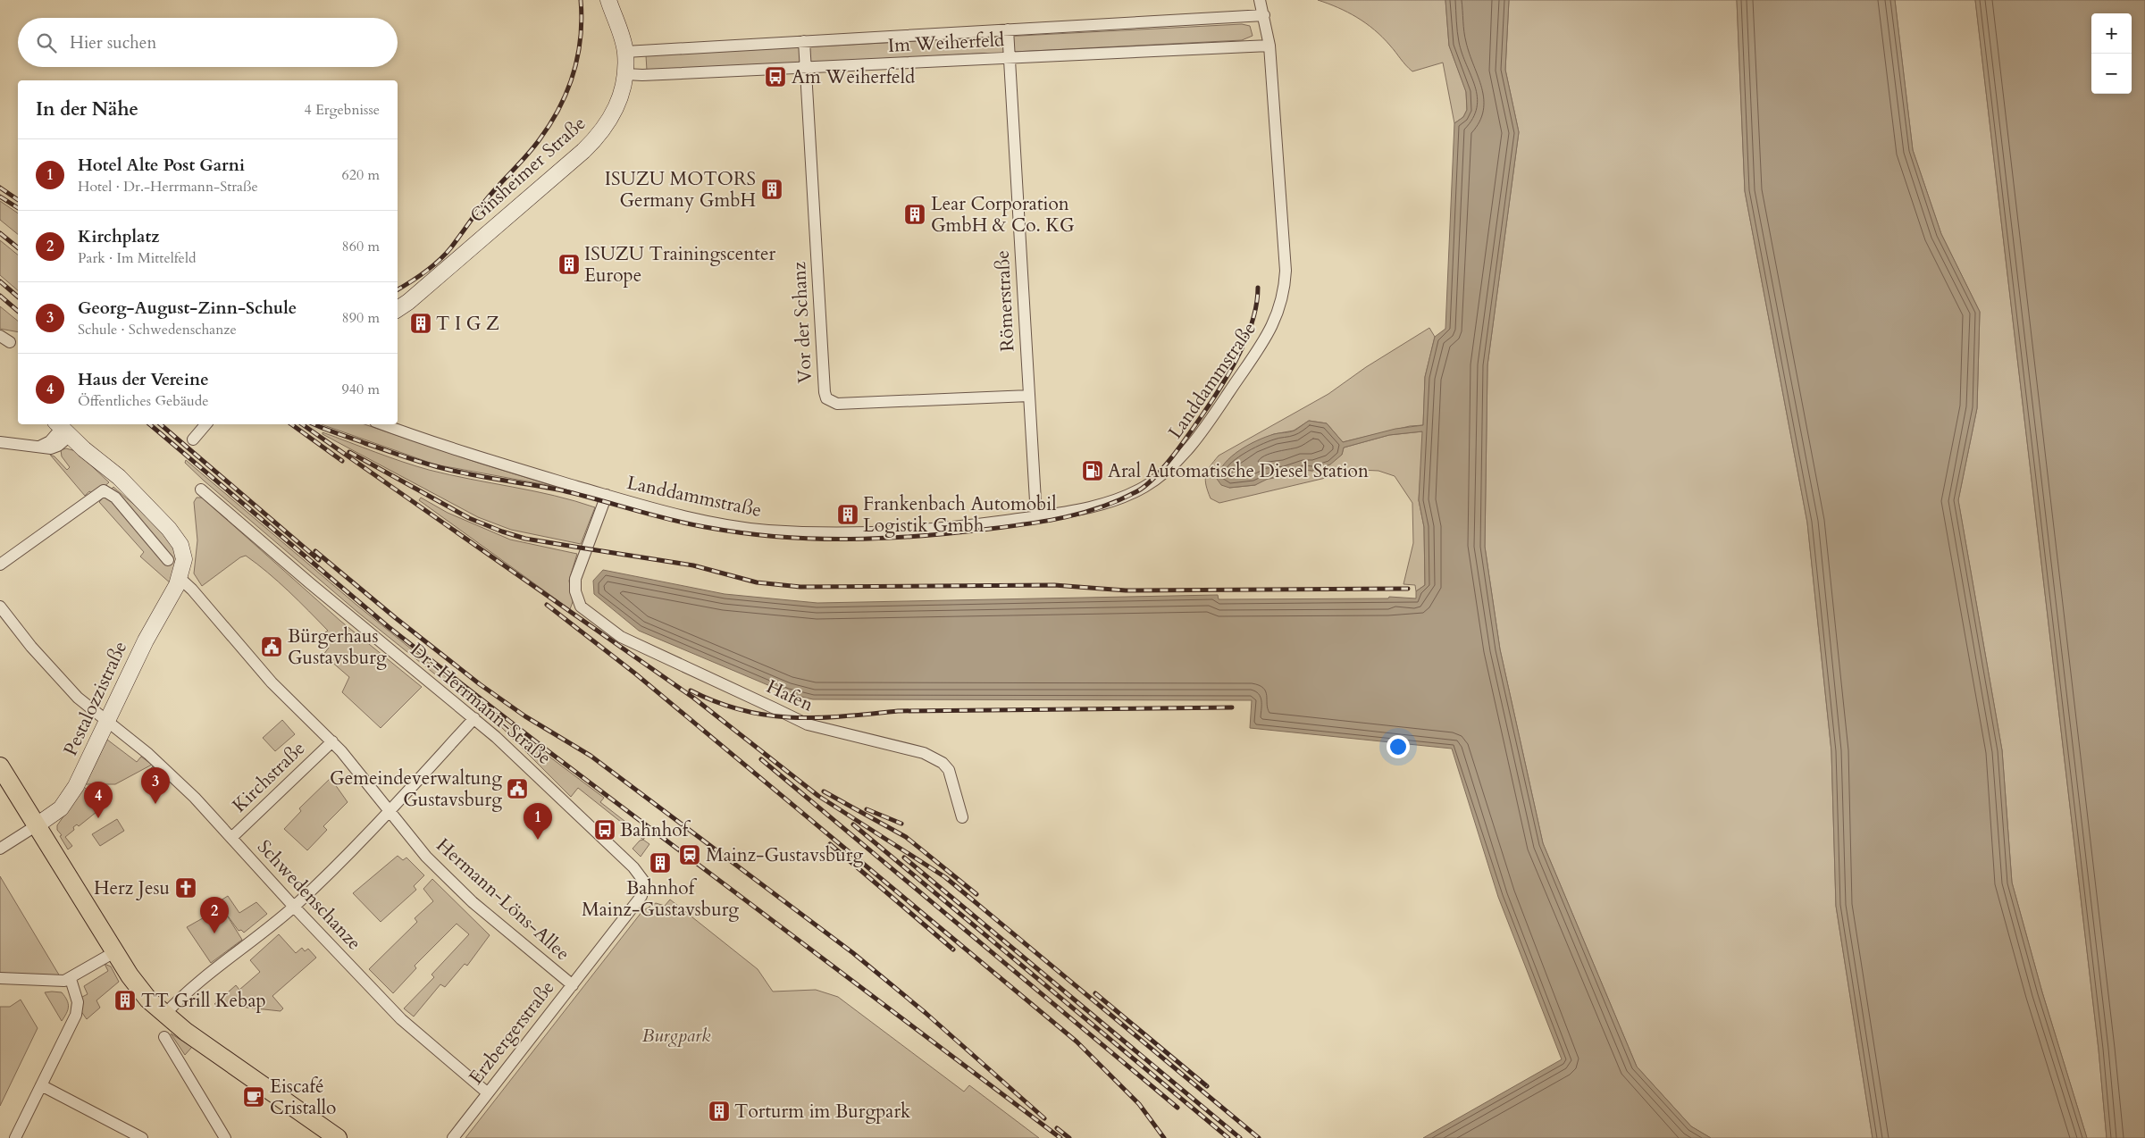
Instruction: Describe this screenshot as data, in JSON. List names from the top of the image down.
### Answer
{
  "streets": {
    "main road": ["Ginsheimer Straße", "Pestalozzistraße"],
    "street": [
      "Im Weiherfeld",
      "Römerstraße",
      "Vor der Schanz",
      "Landdammstraße",
      "Hafen",
      "Dr.-Herrmann-Straße",
      "Kirchstraße",
      "Schwedenschanze",
      "Hermann-Löns-Allee",
      "Erzbergerstraße"
    ]
  },
  "crossings": [
    ["Im Weiherfeld", "Ginsheimer Straße"],
    ["Im Weiherfeld", "Römerstraße"],
    ["Im Weiherfeld", "Vor der Schanz"],
    ["Im Weiherfeld", "Landdammstraße"],
    ["Römerstraße", "Vor der Schanz"],
    ["Römerstraße", "Landdammstraße"],
    ["Landdammstraße", "Hafen"],
    ["Pestalozzistraße", "Schwedenschanze"],
    ["Pestalozzistraße", "Hermann-Löns-Allee"],
    ["Dr.-Herrmann-Straße", "Erzbergerstraße"],
    ["Kirchstraße", "Schwedenschanze"],
    ["Kirchstraße", "Hermann-Löns-Allee"],
    ["Schwedenschanze", "Erzbergerstraße"],
    ["Hermann-Löns-Allee", "Erzbergerstraße"]
  ],
  "parks": ["Burgpark"],
  "places": {
    "bus stop": ["Am Weiherfeld", "Bahnhof"],
    "building": [
      "ISUZU MOTORS Germany GmbH",
      "Lear Corporation GmbH & Co. KG",
      "ISUZU Trainingscenter Europe",
      "T I G Z",
      "Frankenbach Automobil Logistik Gmbh",
      "Bahnhof Mainz-Gustavsburg",
      "TT Grill Kebap",
      "Torturm im Burgpark"
    ],
    "fuel station": ["Aral Automatische Diesel Station"],
    "public building": ["Bürgerhaus Gustavsburg", "Gemeindeverwaltung Gustavsburg"],
    "station": ["Mainz-Gustavsburg"],
    "church": ["Herz Jesu"],
    "cafe": ["Eiscafé Cristallo"]
  },
  "page": {
    "map_buttons": ["+", "−"],
    "search": "Hier suchen",
    "heading": ["In der Nähe", "4 Ergebnisse"],
    "list": [
      {
        "mark": "1",
        "name": "Hotel Alte Post Garni",
        "note": "Hotel · Dr.-Herrmann-Straße",
        "value": "620 m"
      },
      {
        "mark": "2",
        "name": "Kirchplatz",
        "note": "Park · Im Mittelfeld",
        "value": "860 m"
      },
      {
        "mark": "3",
        "name": "Georg-August-Zinn-Schule",
        "note": "Schule · Schwedenschanze",
        "value": "890 m"
      },
      {
        "mark": "4",
        "name": "Haus der Vereine",
        "note": "Öffentliches Gebäude",
        "value": "940 m"
      }
    ],
    "pins": [
      "3",
      "4",
      "1",
      "2"
    ]
  }
}
